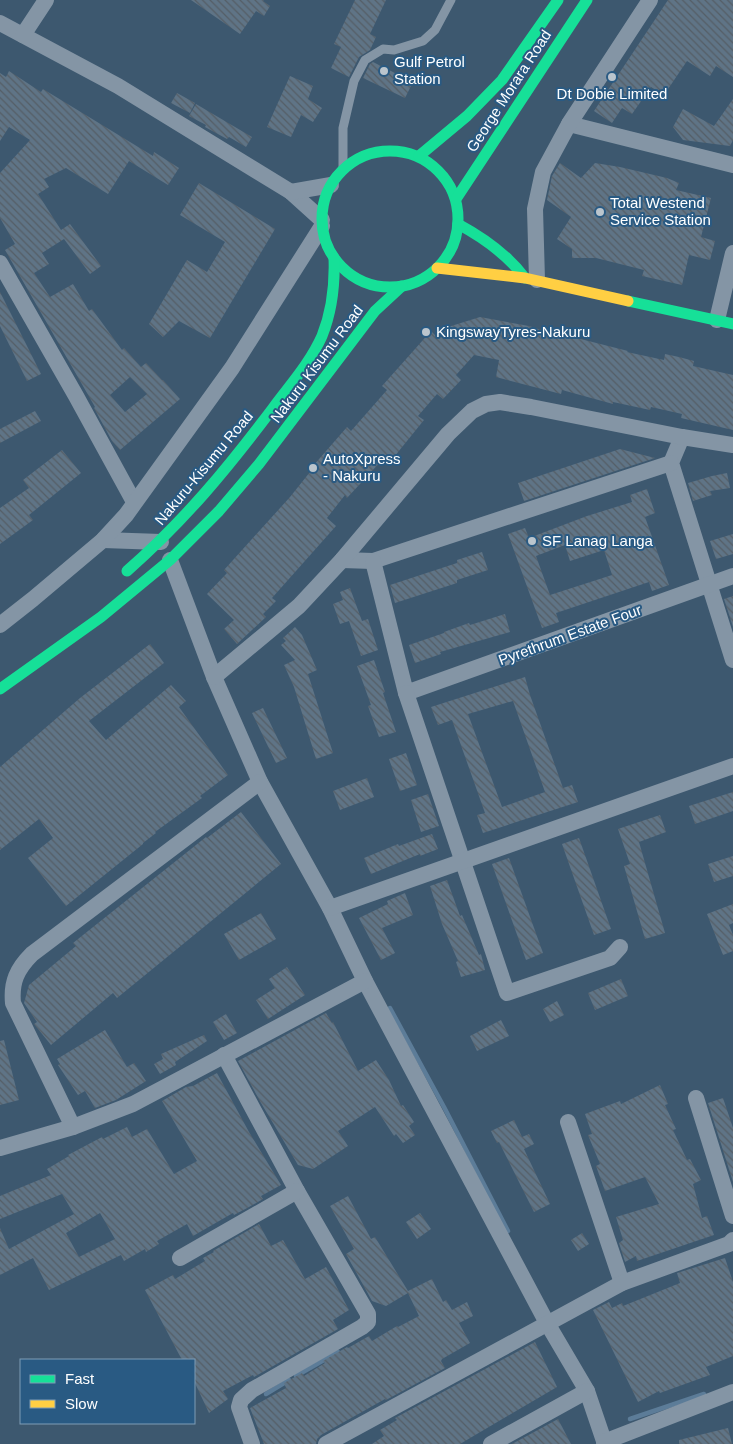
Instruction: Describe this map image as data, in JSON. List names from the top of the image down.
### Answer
{
  "streets": {
    "main road": ["George Morara Road", "Nakuru Kisumu Road", "Nakuru-Kisumu Road"],
    "street": ["Pyrethrum Estate Four"]
  },
  "crossings": [
    ["George Morara Road", "Nakuru Kisumu Road"],
    ["George Morara Road", "Nakuru-Kisumu Road"],
    ["Nakuru Kisumu Road", "Nakuru-Kisumu Road"]
  ],
  "places": [
    "Gulf Petrol Station",
    "Dt Dobie Limited",
    "Total Westend Service Station",
    "KingswayTyres-Nakuru",
    "AutoXpress - Nakuru",
    "SF Lanag Langa"
  ],
  "legend": ["Fast", "Slow"]
}
